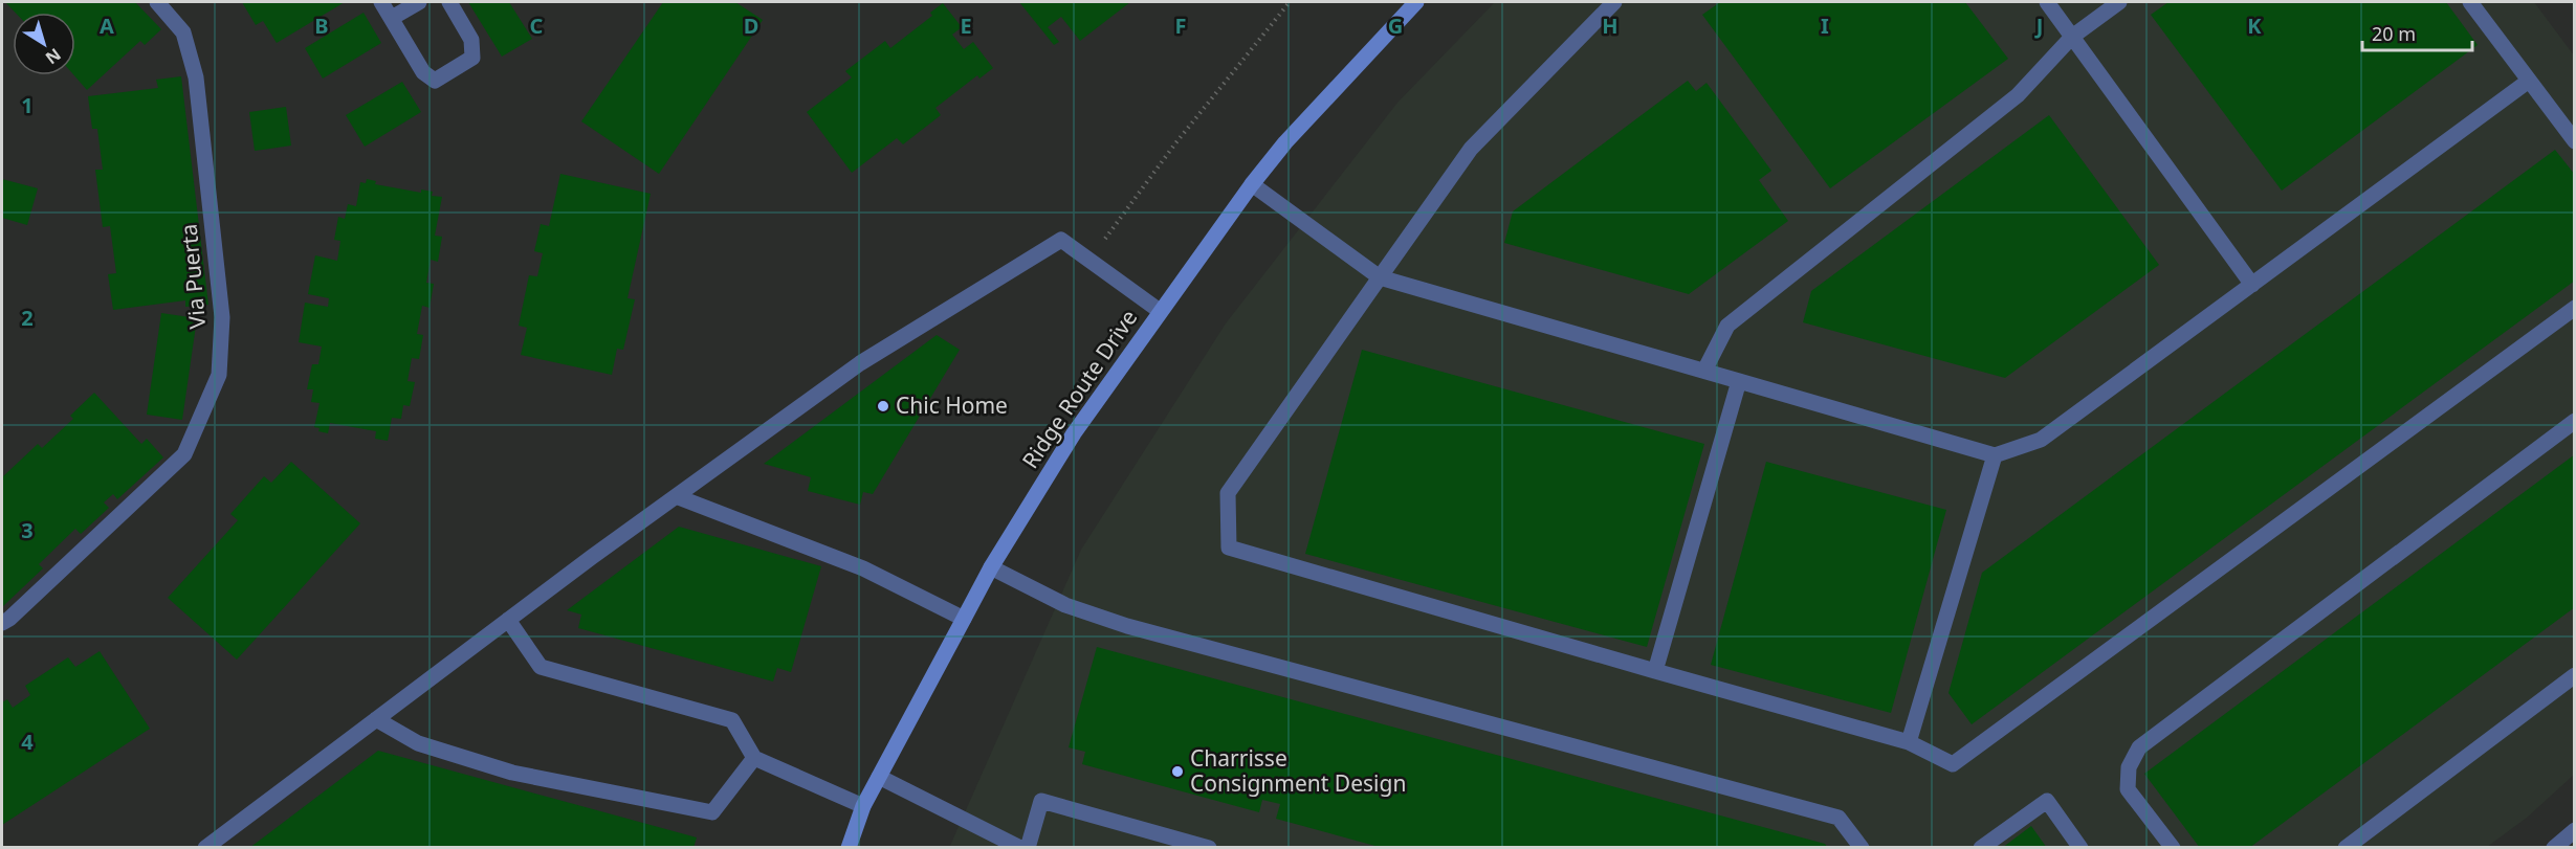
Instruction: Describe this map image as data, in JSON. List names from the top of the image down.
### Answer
{
  "streets": {
    "main road": ["Ridge Route Drive"],
    "street": ["Via Puerta"]
  },
  "places": ["Chic Home", "Charrisse Consignment Design"],
  "scale_bar": "20 m",
  "north": "bottom right",
  "grid": {
    "columns": [
      "A",
      "B",
      "C",
      "D",
      "E",
      "F",
      "G",
      "H",
      "I",
      "J",
      "K"
    ],
    "rows": [
      "1",
      "2",
      "3",
      "4"
    ]
  }
}
